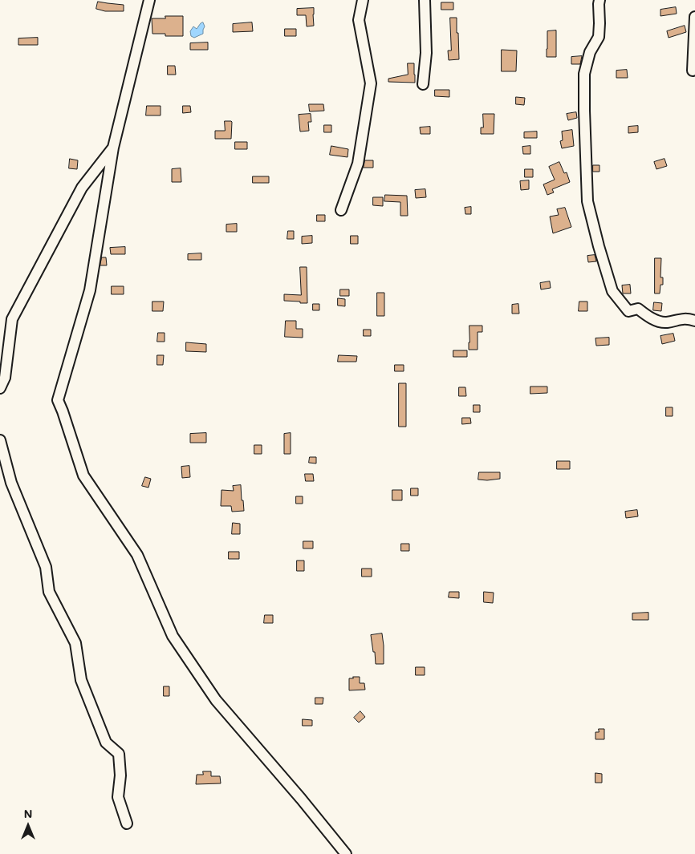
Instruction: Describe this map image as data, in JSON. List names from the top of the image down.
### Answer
{
  "north": "top"
}
